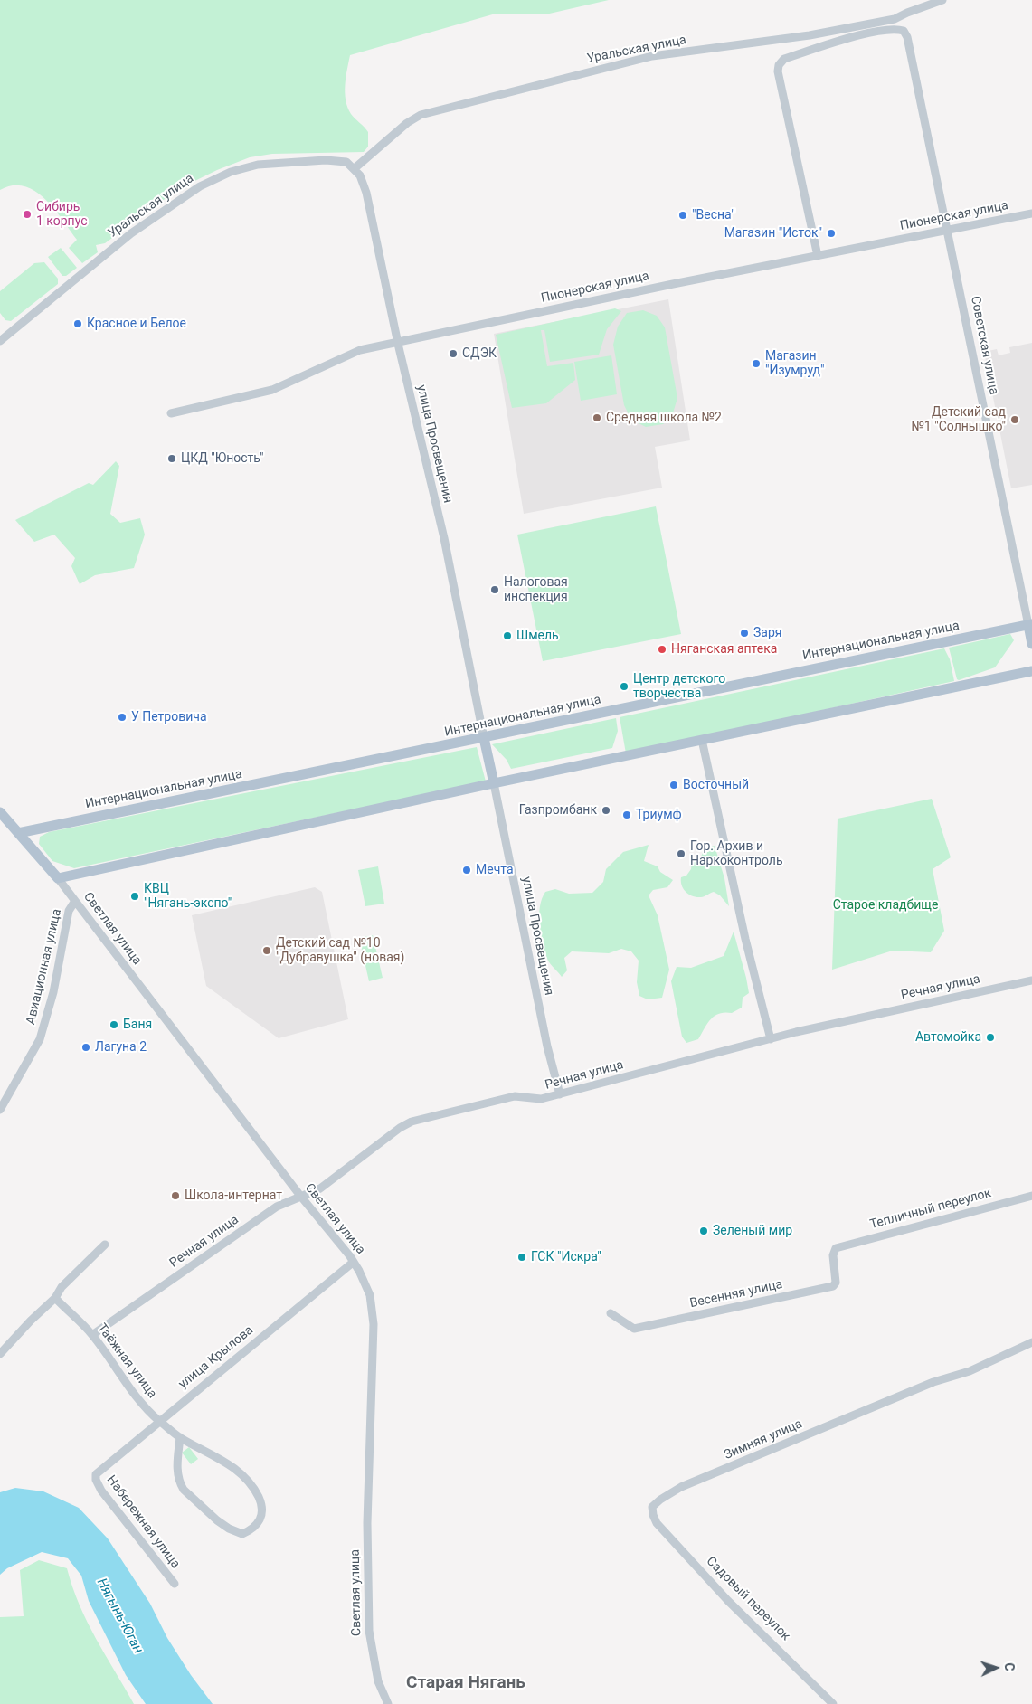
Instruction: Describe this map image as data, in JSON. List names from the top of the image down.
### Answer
{
  "streets": {
    "main road": ["Интернациональная улица"],
    "street": [
      "Уральская улица",
      "Пионерская улица",
      "Советская улица",
      "улица Просвещения",
      "Светлая улица",
      "Авиационная улица",
      "Речная улица",
      "Тепличный переулок",
      "Весенняя улица",
      "улица Крылова",
      "Таёжная улица",
      "Зимняя улица",
      "Набережная улица",
      "Садовый переулок"
    ]
  },
  "crossings": [
    ["Уральская улица", "улица Просвещения"],
    ["Пионерская улица", "Советская улица"],
    ["Пионерская улица", "улица Просвещения"],
    ["Советская улица", "Интернациональная улица"],
    ["улица Просвещения", "Интернациональная улица"],
    ["улица Просвещения", "Речная улица"],
    ["Светлая улица", "Авиационная улица"],
    ["Светлая улица", "Речная улица"],
    ["Светлая улица", "улица Крылова"],
    ["Речная улица", "Таёжная улица"],
    ["Тепличный переулок", "Весенняя улица"],
    ["улица Крылова", "Таёжная улица"],
    ["улица Крылова", "Набережная улица"],
    ["Зимняя улица", "Садовый переулок"]
  ],
  "districts": ["Старая Нягань"],
  "water": ["Нягынь-Юган"],
  "parks": ["Старое кладбище"],
  "places": [
    "Сибирь 1 корпус",
    "\"Весна\"",
    "Магазин \"Исток\"",
    "Красное и Белое",
    "СДЭК",
    "Магазин \"Изумруд\"",
    "Средняя школа №2",
    "Детский сад №1 \"Солнышко\"",
    "ЦКД \"Юность\"",
    "Налоговая инспекция",
    "Заря",
    "Шмель",
    "Няганская аптека",
    "Центр детского творчества",
    "У Петровича",
    "Восточный",
    "Газпромбанк",
    "Триумф",
    "Гор. Архив и Наркоконтроль",
    "Мечта",
    "КВЦ \"Нягань-экспо\"",
    "Детский сад №10 \"Дубравушка\" (новая)",
    "Баня",
    "Автомойка",
    "Лагуна 2",
    "Школа-интернат",
    "Зеленый мир",
    "ГСК \"Искра\""
  ],
  "north": "right"
}
